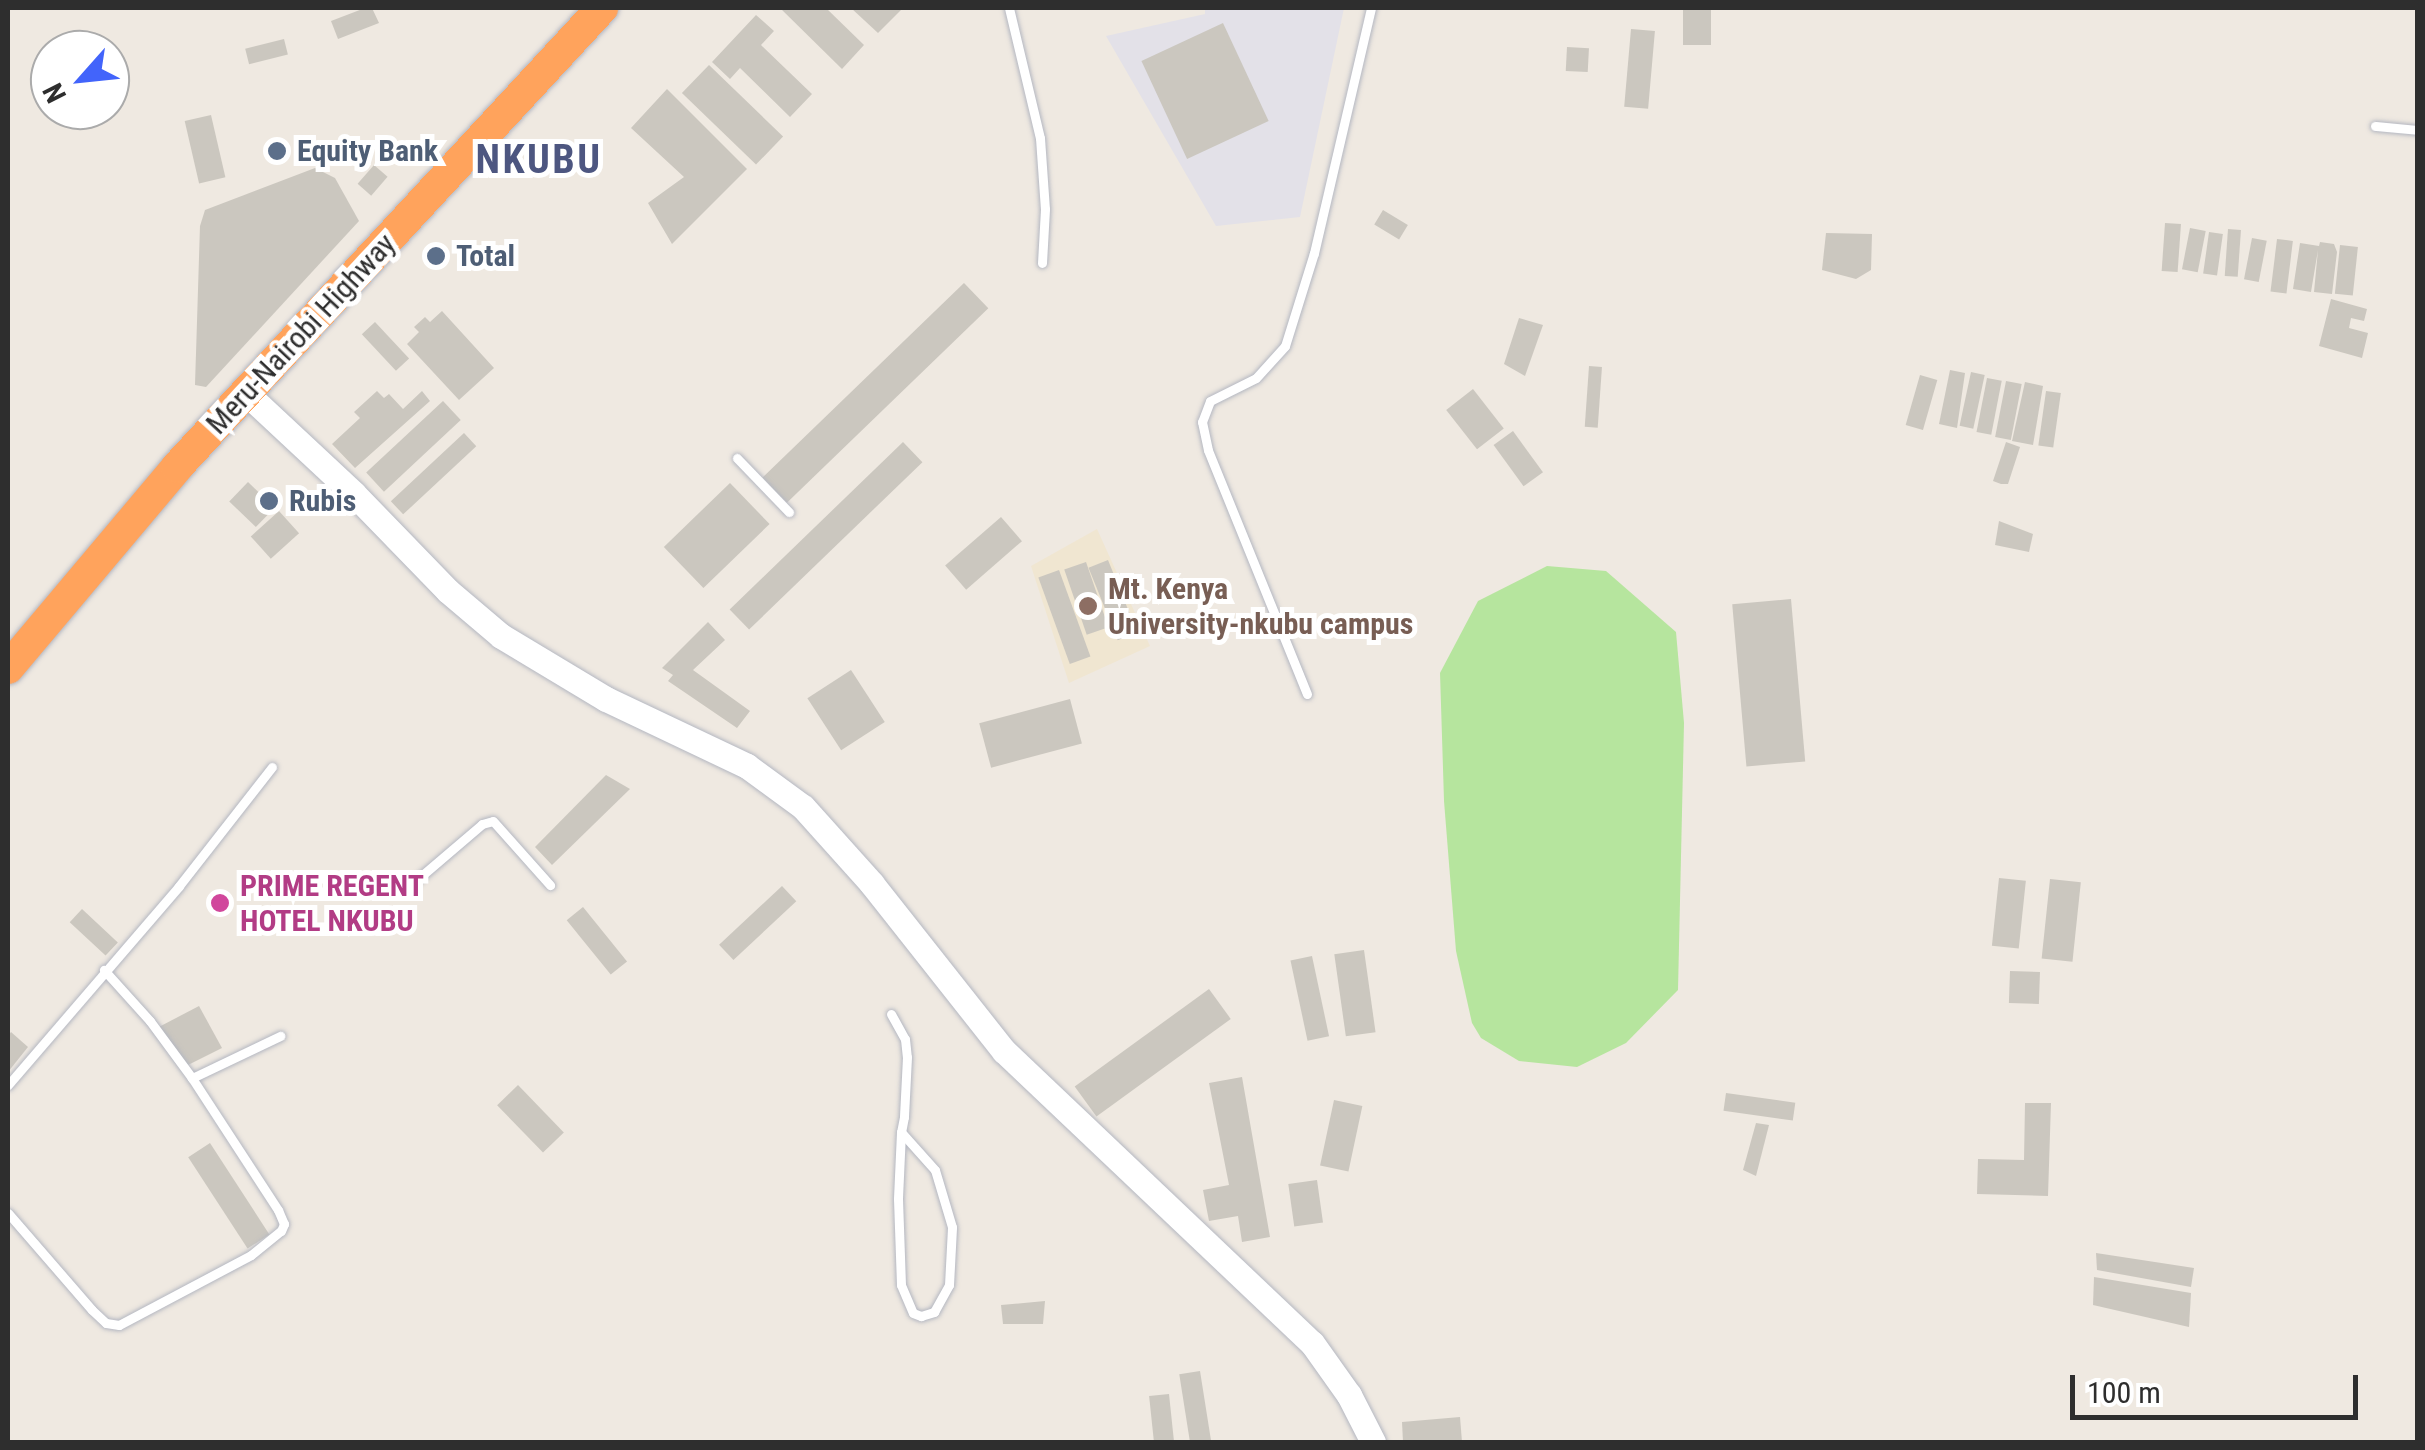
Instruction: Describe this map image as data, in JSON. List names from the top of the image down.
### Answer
{
  "streets": {
    "highway": ["Meru-Nairobi Highway"]
  },
  "districts": ["NKUBU"],
  "places": [
    "Equity Bank",
    "Total",
    "Rubis",
    "Mt. Kenya University-nkubu campus",
    "PRIME REGENT HOTEL NKUBU"
  ],
  "scale_bar": "100 m",
  "north": "bottom left"
}
